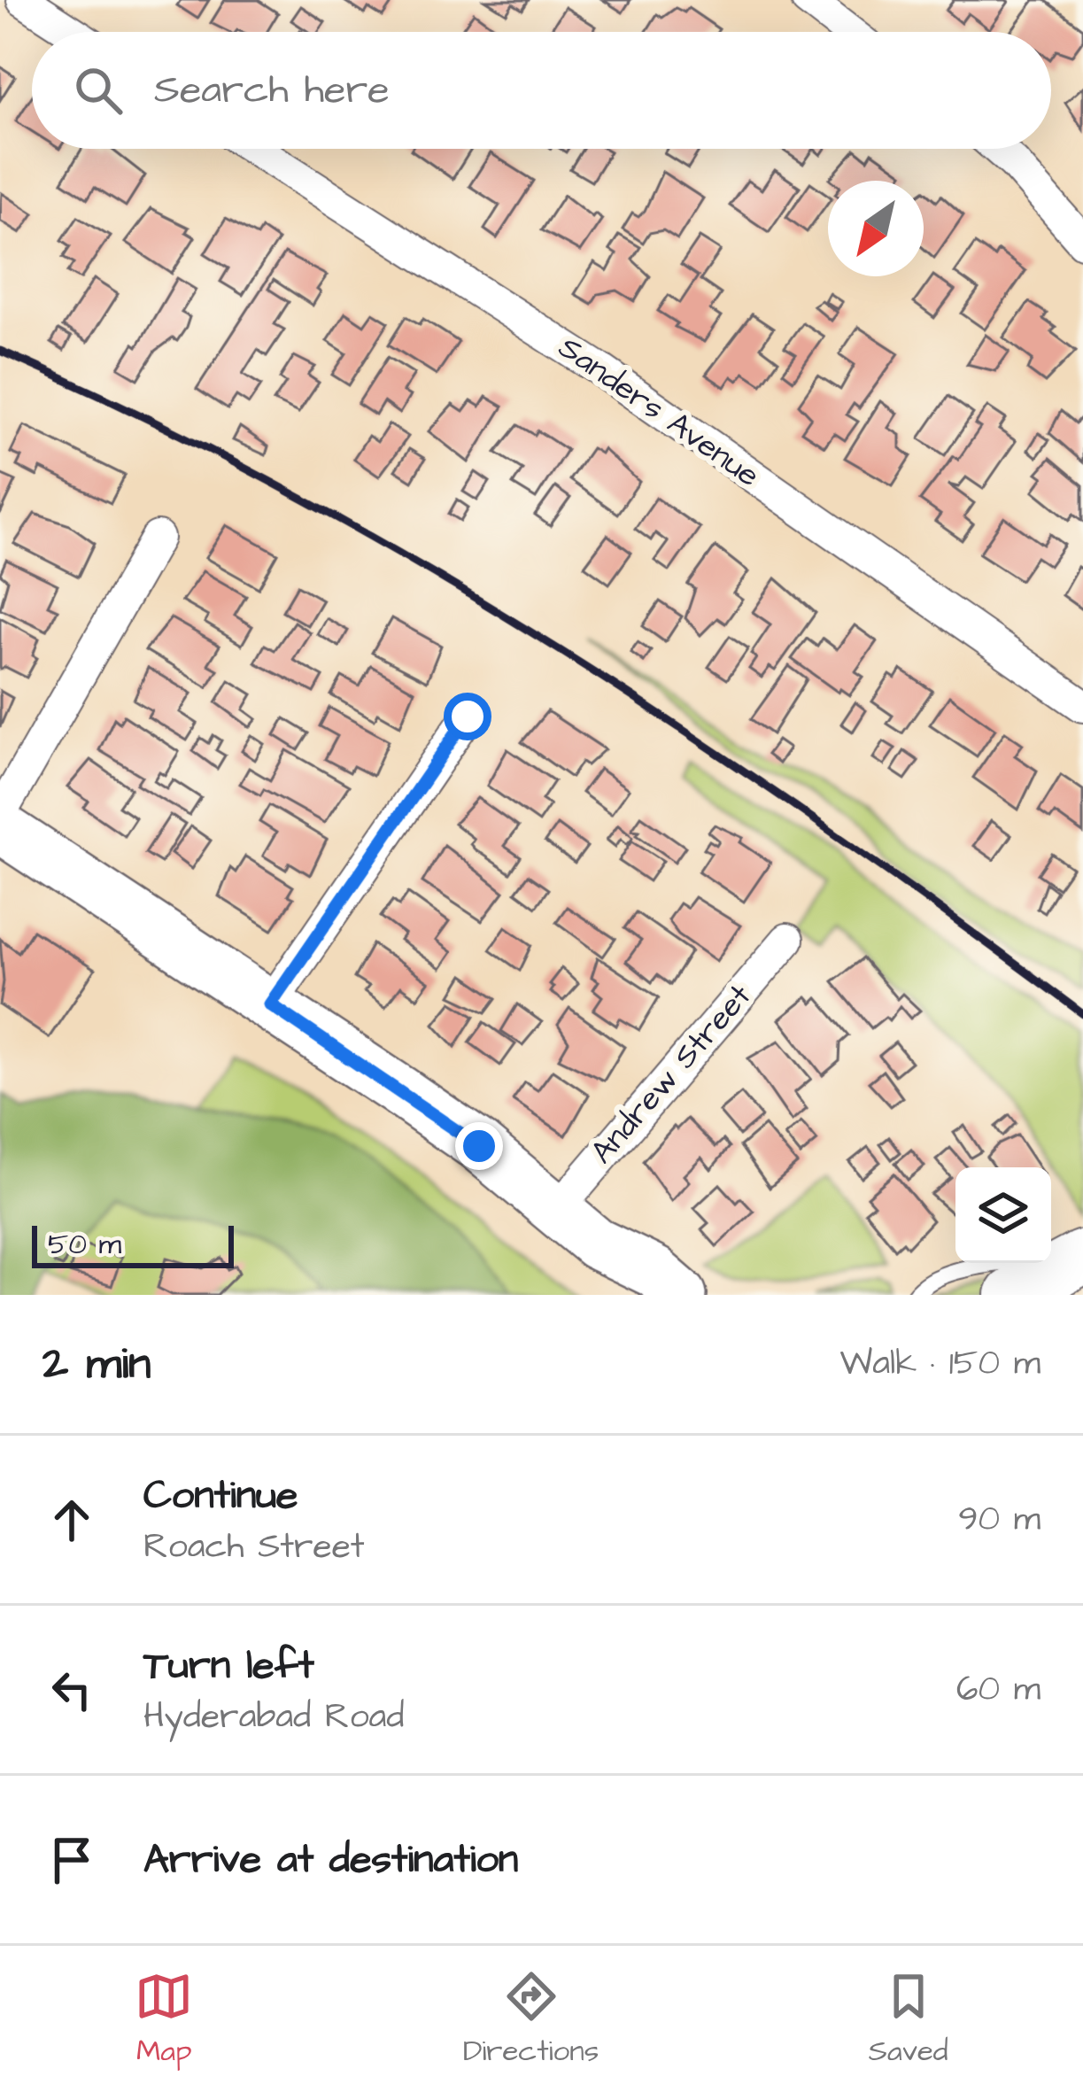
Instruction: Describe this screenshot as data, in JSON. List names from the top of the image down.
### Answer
{
  "streets": {
    "street": ["Sanders Avenue", "Andrew Street"]
  },
  "scale_bar": "50 m",
  "north": "bottom left",
  "page": {
    "search": "Search here",
    "scale": "50 m",
    "heading": ["2 min", "Walk · 150 m"],
    "list": [
      ["Continue", "Roach Street", "90 m"],
      ["Turn left", "Hyderabad Road", "60 m"],
      "Arrive at destination"
    ],
    "nav": ["Map", "Directions", "Saved"]
  }
}
